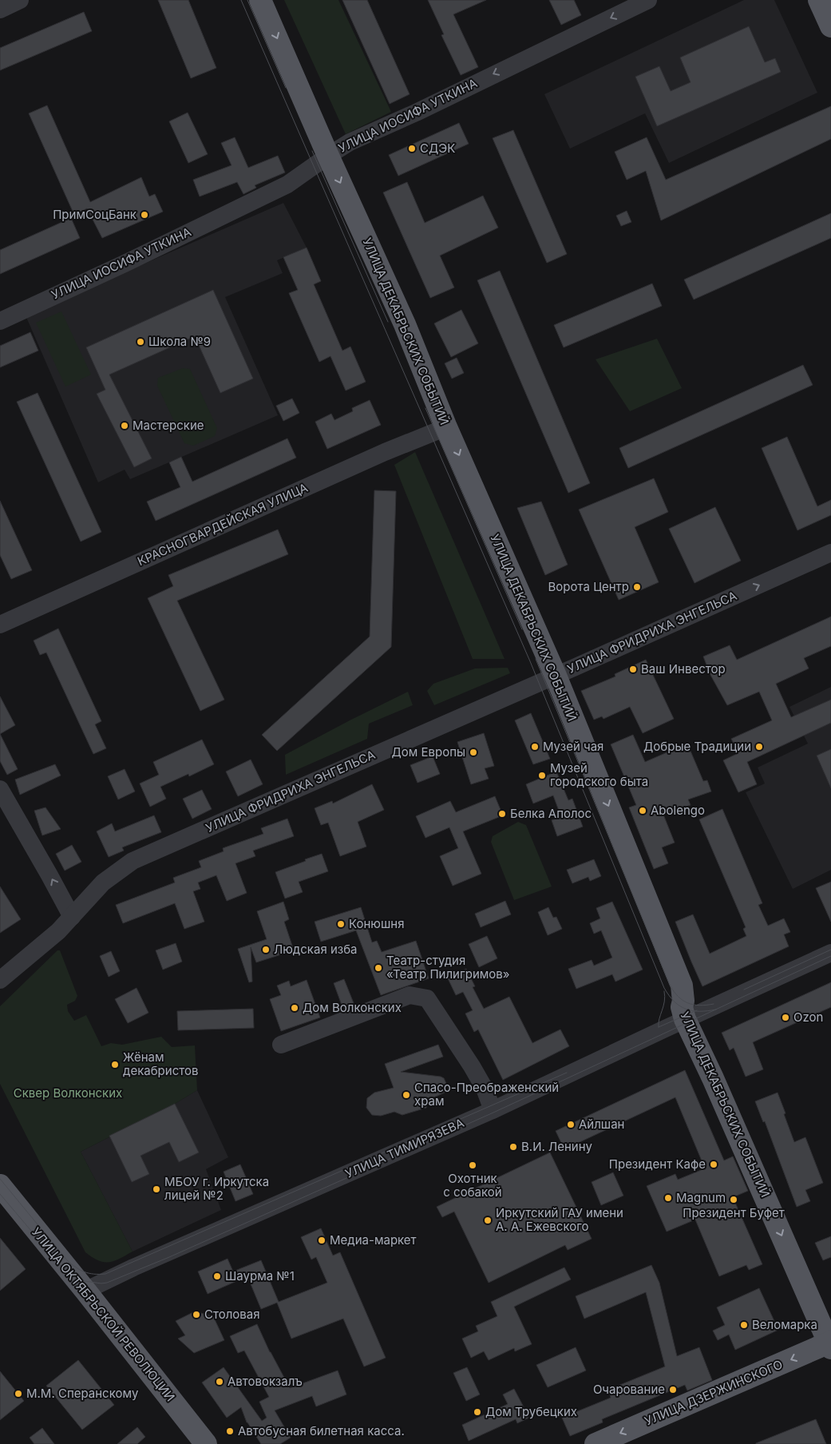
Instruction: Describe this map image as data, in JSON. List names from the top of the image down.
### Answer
{
  "streets": {
    "main road": ["УЛИЦА ДЕКАБРЬСКИХ СОБЫТИЙ", "УЛИЦА ОКТЯБРЬСКОЙ РЕВОЛЮЦИИ", "УЛИЦА ДЗЕРЖИНСКОГО"],
    "street": [
      "УЛИЦА ИОСИФА УТКИНА",
      "КРАСНОГВАРДЕЙСКАЯ УЛИЦА",
      "УЛИЦА ФРИДРИХА ЭНГЕЛЬСА",
      "УЛИЦА ТИМИРЯЗЕВА"
    ]
  },
  "crossings": [
    ["УЛИЦА ИОСИФА УТКИНА", "УЛИЦА ДЕКАБРЬСКИХ СОБЫТИЙ"],
    ["УЛИЦА ДЕКАБРЬСКИХ СОБЫТИЙ", "КРАСНОГВАРДЕЙСКАЯ УЛИЦА"],
    ["УЛИЦА ДЕКАБРЬСКИХ СОБЫТИЙ", "УЛИЦА ФРИДРИХА ЭНГЕЛЬСА"],
    ["УЛИЦА ДЕКАБРЬСКИХ СОБЫТИЙ", "УЛИЦА ТИМИРЯЗЕВА"],
    ["УЛИЦА ДЕКАБРЬСКИХ СОБЫТИЙ", "УЛИЦА ДЗЕРЖИНСКОГО"],
    ["УЛИЦА ТИМИРЯЗЕВА", "УЛИЦА ОКТЯБРЬСКОЙ РЕВОЛЮЦИИ"]
  ],
  "one_way": ["УЛИЦА ИОСИФА УТКИНА", "УЛИЦА ДЕКАБРЬСКИХ СОБЫТИЙ", "УЛИЦА ДЗЕРЖИНСКОГО"],
  "parks": ["Сквер Волконских"],
  "places": [
    "СДЭК",
    "ПримСоцБанк",
    "Школа №9",
    "Мастерские",
    "Ворота Центр",
    "Ваш Инвестор",
    "Музей чая",
    "Добрые Традиции",
    "Дом Европы",
    "Музей городского быта",
    "Abolengo",
    "Белка Аполос",
    "Конюшня",
    "Людская изба",
    "Театр-студия «Театр Пилигримов»",
    "Дом Волконских",
    "Ozon",
    "Жёнам декабристов",
    "Спасо-Преображенский храм",
    "Айлшан",
    "В.И. Ленину",
    "Президент Кафе",
    "Охотник с собакой",
    "МБОУ г. Иркутска лицей №2",
    "Magnum",
    "Президент Буфет",
    "Иркутский ГАУ имени А. А. Ежевского",
    "Медиа-маркет",
    "Шаурма №1",
    "Столовая",
    "Веломарка",
    "Автовокзалъ",
    "Очарование",
    "М.М. Сперанскому",
    "Дом Трубецких",
    "Автобусная билетная касса."
  ]
}
